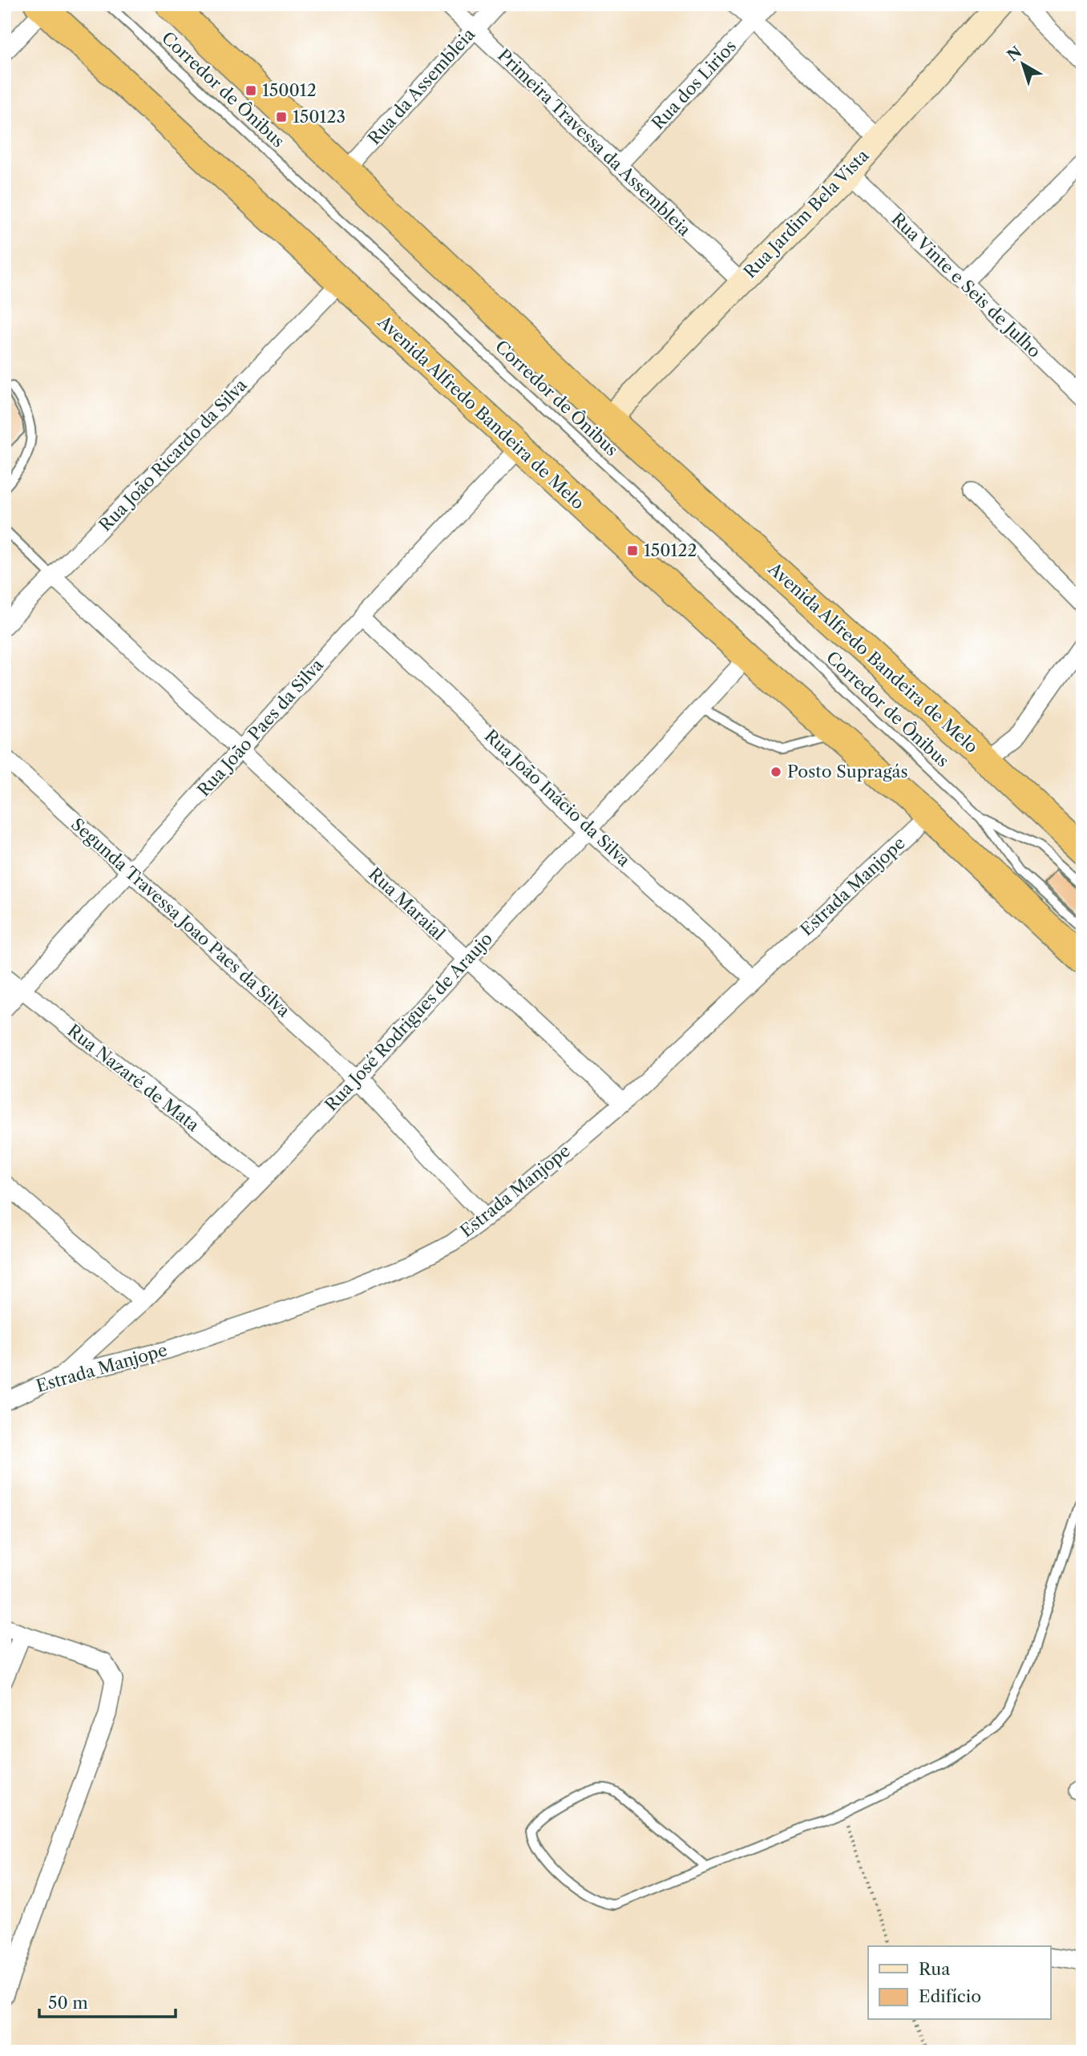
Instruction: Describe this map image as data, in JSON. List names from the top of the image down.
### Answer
{
  "streets": {
    "highway": ["Avenida Alfredo Bandeira de Melo"],
    "main road": ["Rua Jardim Bela Vista"],
    "street": [
      "Rua dos Lirios",
      "Rua da Assembleia",
      "Primeira Travessa da Assembleia",
      "Rua Vinte e Seis de Julho",
      "Rua João Ricardo da Silva",
      "Rua João Paes da Silva",
      "Rua João Inácio da Silva",
      "Estrada Manjope",
      "Rua Maraial",
      "Segunda Travessa Joao Paes da Silva",
      "Rua José Rodrigues de Araujo",
      "Rua Nazaré de Mata"
    ],
    "lane": ["Corredor de Ônibus"]
  },
  "crossings": [
    ["Rua dos Lirios", "Primeira Travessa da Assembleia"],
    ["Rua da Assembleia", "Primeira Travessa da Assembleia"],
    ["Rua da Assembleia", "Avenida Alfredo Bandeira de Melo"],
    ["Primeira Travessa da Assembleia", "Rua Jardim Bela Vista"],
    ["Rua Jardim Bela Vista", "Rua Vinte e Seis de Julho"],
    ["Rua Jardim Bela Vista", "Avenida Alfredo Bandeira de Melo"],
    ["Avenida Alfredo Bandeira de Melo", "Rua João Ricardo da Silva"],
    ["Avenida Alfredo Bandeira de Melo", "Rua João Paes da Silva"],
    ["Avenida Alfredo Bandeira de Melo", "Estrada Manjope"],
    ["Avenida Alfredo Bandeira de Melo", "Rua José Rodrigues de Araujo"],
    ["Rua João Ricardo da Silva", "Rua Maraial"],
    ["Rua João Paes da Silva", "Rua João Inácio da Silva"],
    ["Rua João Paes da Silva", "Rua Maraial"],
    ["Rua João Paes da Silva", "Segunda Travessa Joao Paes da Silva"],
    ["Rua João Paes da Silva", "Rua Nazaré de Mata"],
    ["Rua João Inácio da Silva", "Estrada Manjope"],
    ["Rua João Inácio da Silva", "Rua José Rodrigues de Araujo"],
    ["Estrada Manjope", "Rua Maraial"],
    ["Estrada Manjope", "Segunda Travessa Joao Paes da Silva"],
    ["Estrada Manjope", "Rua José Rodrigues de Araujo"],
    ["Rua Maraial", "Rua José Rodrigues de Araujo"],
    ["Segunda Travessa Joao Paes da Silva", "Rua José Rodrigues de Araujo"],
    ["Rua José Rodrigues de Araujo", "Rua Nazaré de Mata"]
  ],
  "places": {
    "transit": ["150012", "150123", "150122"],
    "other": ["Posto Supragás"]
  },
  "legend": ["Rua", "Edifício"],
  "scale_bar": "50 m",
  "north": "top left"
}
